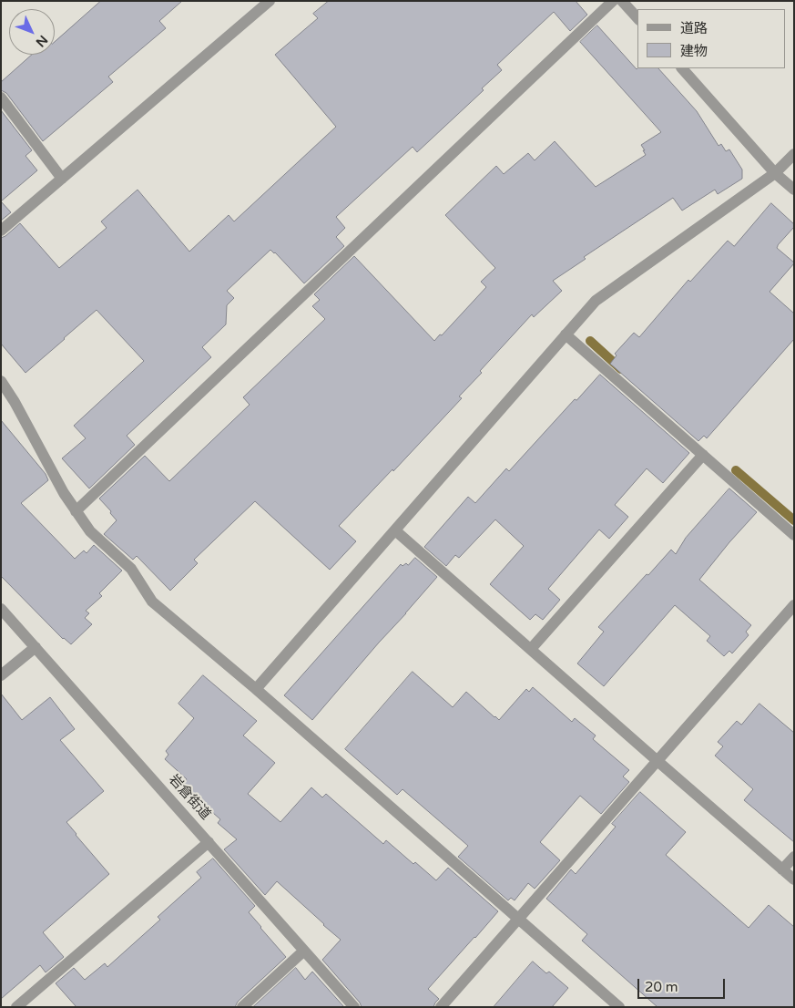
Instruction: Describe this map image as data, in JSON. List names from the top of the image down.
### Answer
{
  "streets": {
    "street": ["岩倉街道"]
  },
  "legend": ["道路", "建物"],
  "scale_bar": "20 m",
  "north": "bottom right"
}
